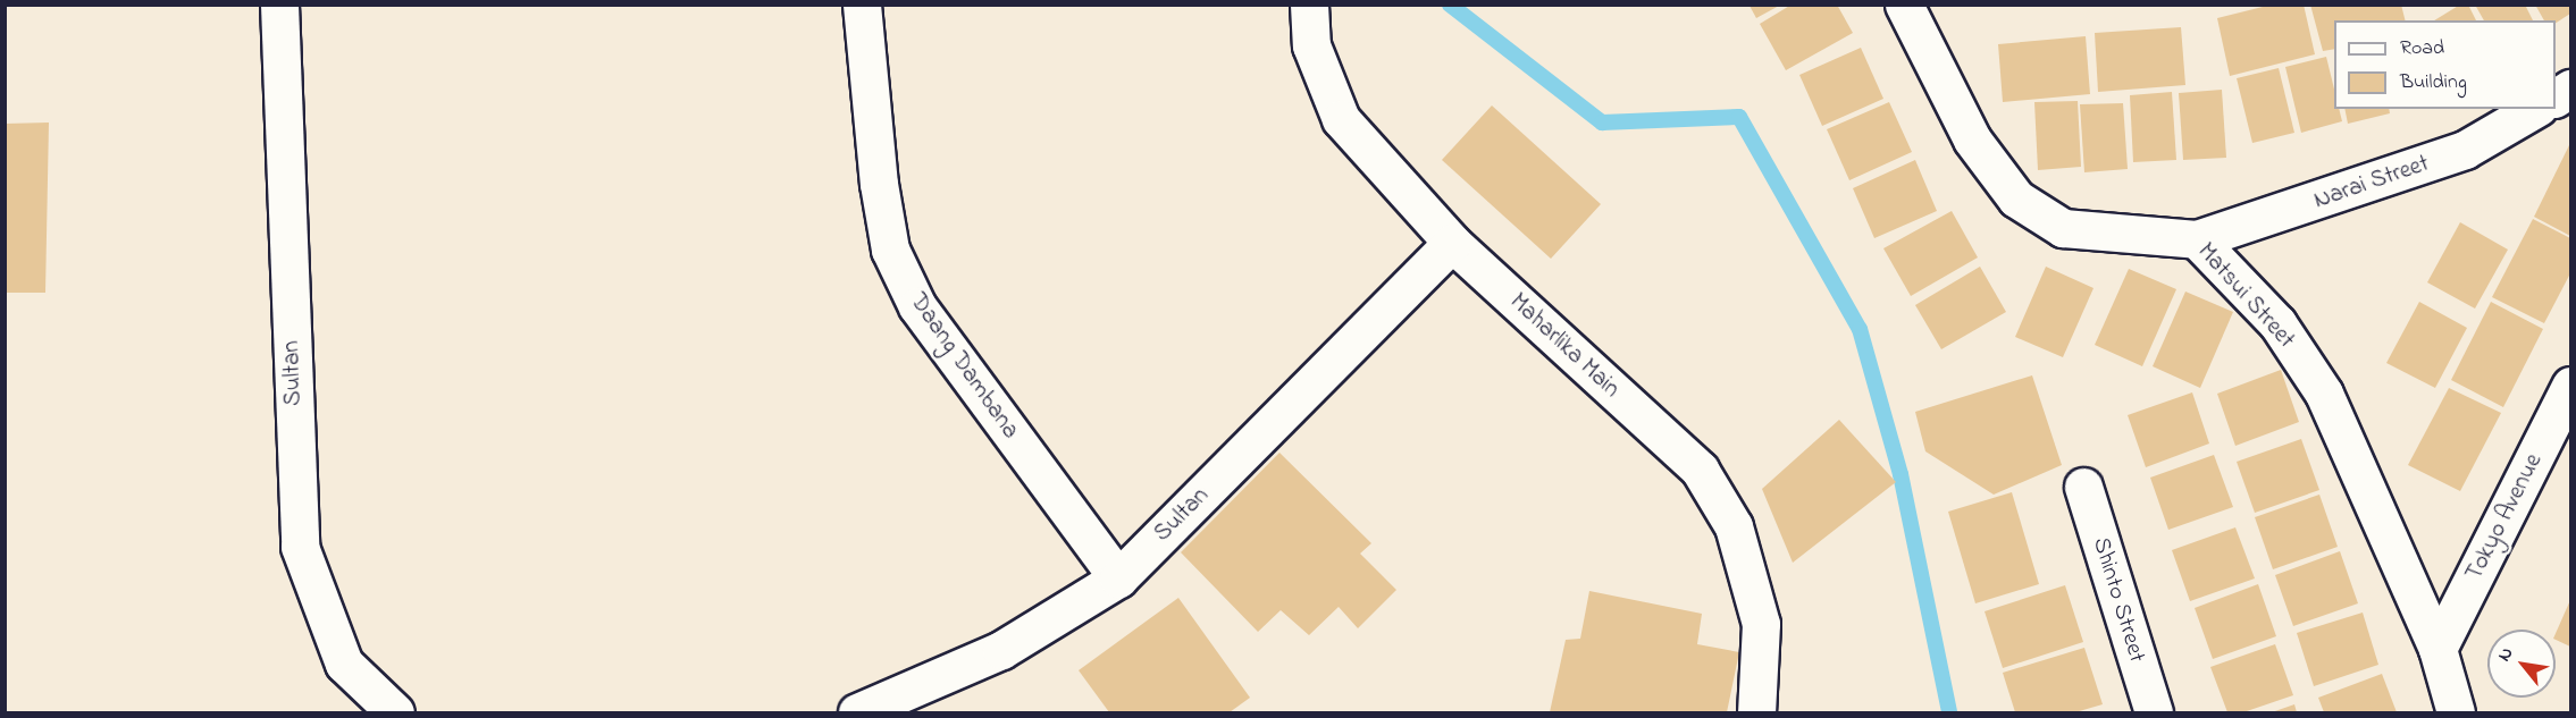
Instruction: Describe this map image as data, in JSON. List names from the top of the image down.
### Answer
{
  "streets": {
    "street": [
      "Narai Street",
      "Matsui Street",
      "Maharlika Main",
      "Daang Dambana",
      "Sultan",
      "Tokyo Avenue",
      "Shinto Street"
    ]
  },
  "crossings": [
    ["Narai Street", "Matsui Street"],
    ["Matsui Street", "Tokyo Avenue"],
    ["Maharlika Main", "Sultan"],
    ["Daang Dambana", "Sultan"]
  ],
  "legend": ["Road", "Building"],
  "north": "top left"
}
